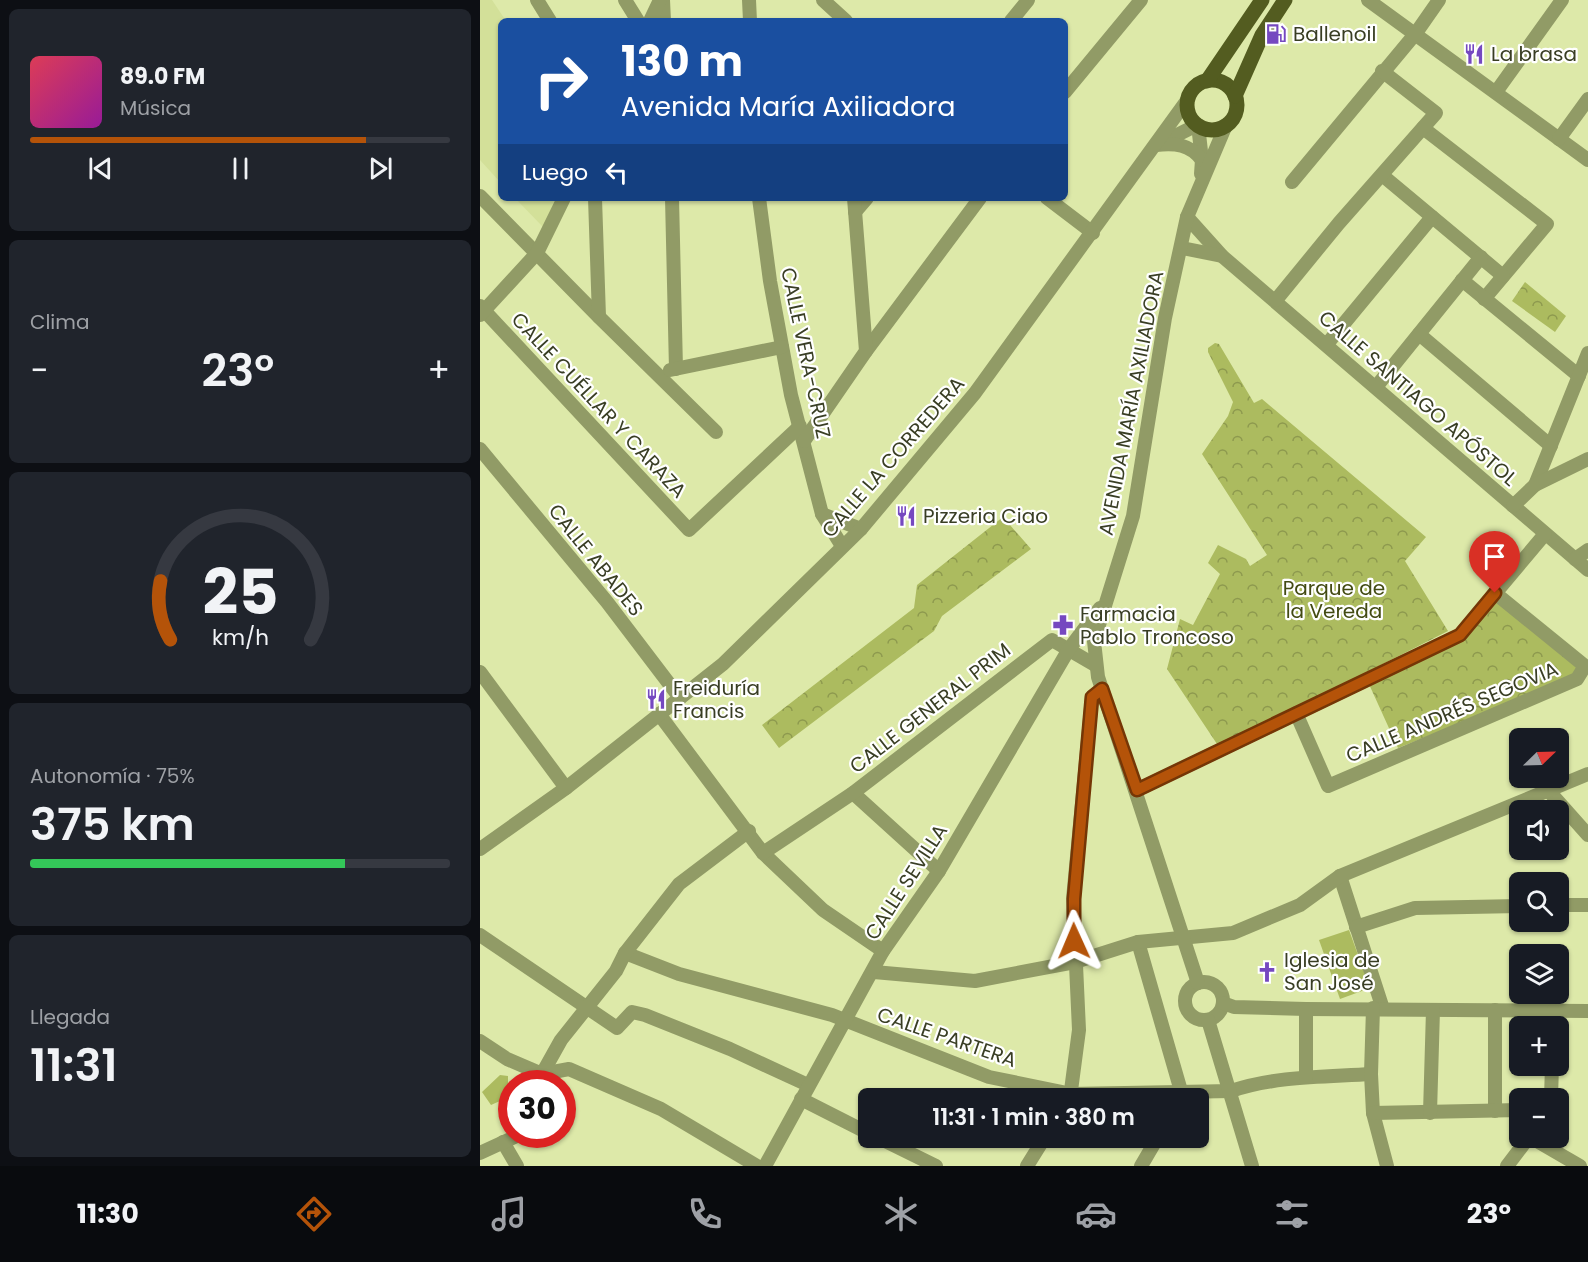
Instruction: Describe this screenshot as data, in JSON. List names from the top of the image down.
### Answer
{
  "streets": {
    "street": [
      "CALLE VERA-CRUZ",
      "CALLE SANTIAGO APÓSTOL",
      "AVENIDA MARÍA AXILIADORA",
      "CALLE CUÉLLAR Y CARAZA",
      "CALLE LA CORREDERA",
      "CALLE ABADES",
      "CALLE GENERAL PRIM",
      "CALLE ANDRÉS SEGOVIA",
      "CALLE SEVILLA",
      "CALLE PARTERA"
    ]
  },
  "crossings": [
    ["CALLE VERA-CRUZ", "CALLE CUÉLLAR Y CARAZA"],
    ["CALLE VERA-CRUZ", "CALLE LA CORREDERA"],
    ["CALLE SANTIAGO APÓSTOL", "AVENIDA MARÍA AXILIADORA"],
    ["AVENIDA MARÍA AXILIADORA", "CALLE LA CORREDERA"],
    ["CALLE LA CORREDERA", "CALLE ABADES"],
    ["CALLE GENERAL PRIM", "CALLE SEVILLA"],
    ["CALLE SEVILLA", "CALLE PARTERA"]
  ],
  "parks": ["Parque de la Vereda"],
  "places": {
    "fuel station": ["Ballenoil"],
    "restaurant": ["La brasa", "Pizzeria Ciao", "Freiduría Francis"],
    "pharmacy": ["Farmacia Pablo Troncoso"],
    "church": ["Iglesia de San José"]
  },
  "north": "top right",
  "page": {
    "turn": ["130 m", "Avenida María Axiliadora"],
    "song": ["89.0 FM", "Música"],
    "then": "Luego",
    "tile": [
      "Clima",
      ["Autonomía · 75%", "375 km"],
      ["Llegada", "11:31"]
    ],
    "heat": ["−", "23°", "+"],
    "map_buttons": ["+", "−"],
    "limit": "30",
    "trip": "11:31 · 1 min · 380 m",
    "tabs": ["11:30", "23°"],
    "gauge": ["25", "km/h"]
  }
}
